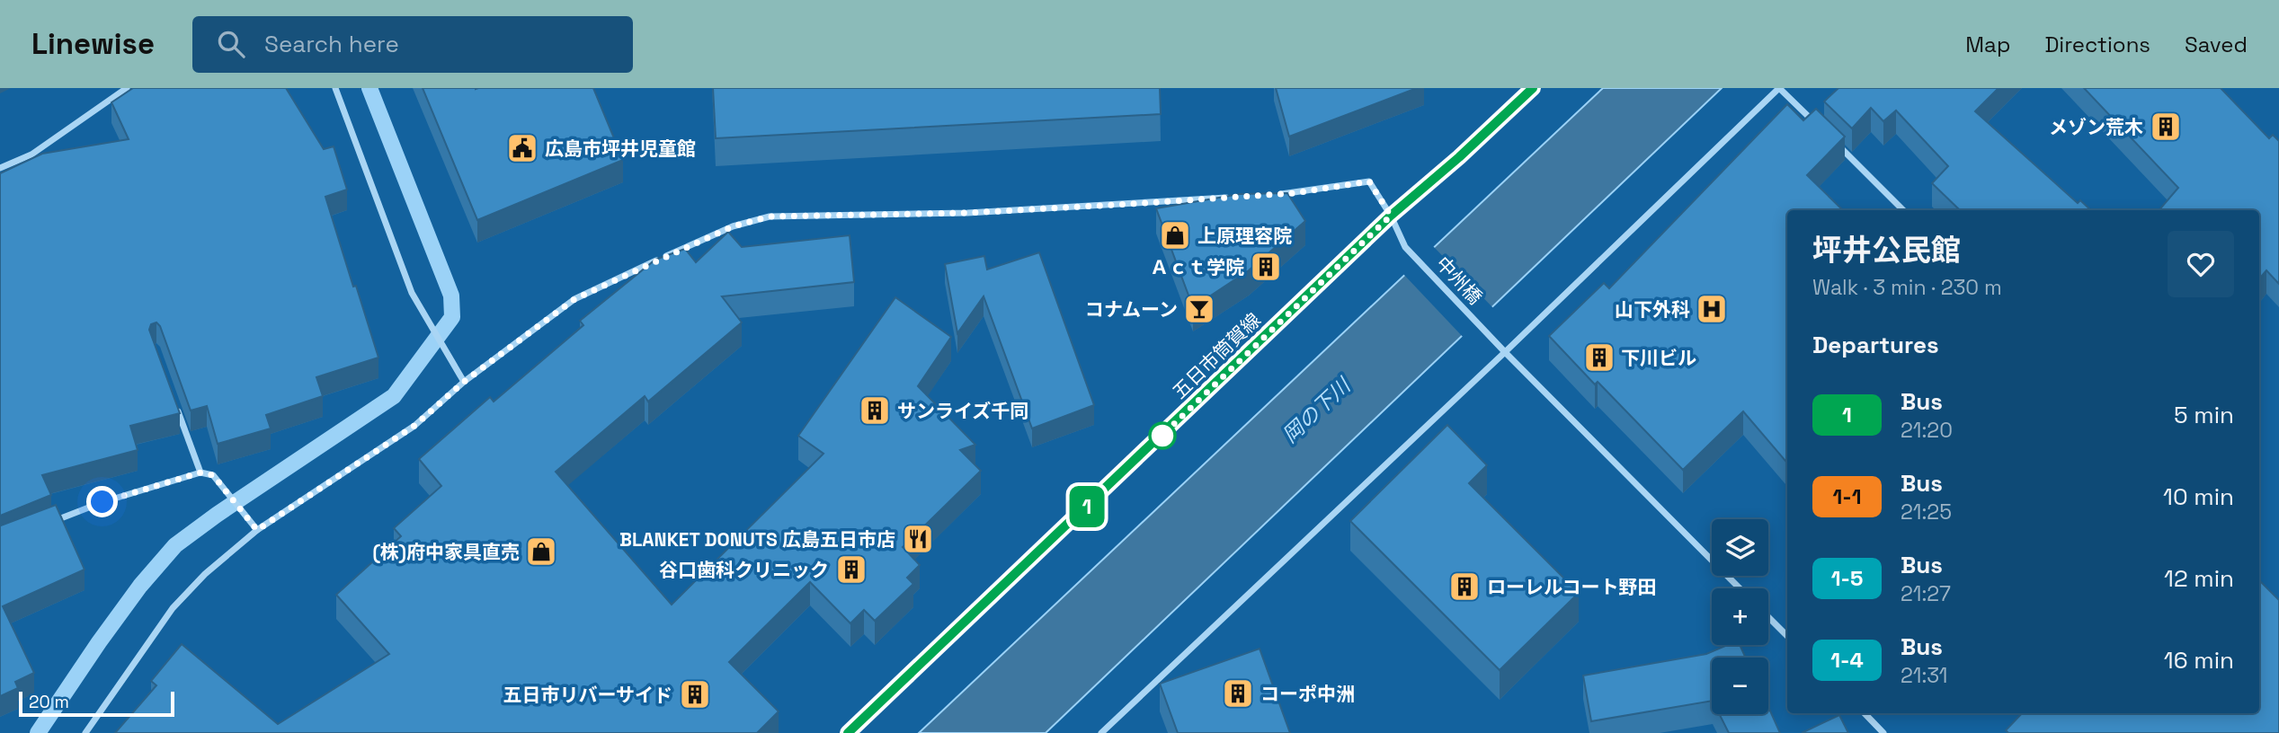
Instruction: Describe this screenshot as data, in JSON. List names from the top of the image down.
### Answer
{
  "streets": {
    "main road": ["五日市筒賀線"],
    "street": ["中州橋"]
  },
  "crossings": [
    ["中州橋", "五日市筒賀線"]
  ],
  "water": ["岡の下川"],
  "places": {
    "building": [
      "メゾン荒木",
      "Ａｃｔ学院",
      "下川ビル",
      "サンライズ千同",
      "谷口歯科クリニック",
      "ローレルコート野田",
      "コーポ中洲",
      "五日市リバーサイド"
    ],
    "public building": ["広島市坪井児童館"],
    "shop": ["上原理容院", "(株)府中家具直売"],
    "bar": ["コナムーン"],
    "hospital": ["山下外科"],
    "restaurant": ["BLANKET DONUTS 広島五日市店"]
  },
  "lines": ["bus line 1"],
  "scale_bar": "20 m",
  "page": {
    "header": "Linewise",
    "search": "Search here",
    "nav": ["Map", "Directions", "Saved"],
    "on_map": "1",
    "heading": [
      ["坪井公民館", "Walk · 3 min · 230 m"],
      "Departures"
    ],
    "list": [
      {
        "mark": "1",
        "name": "Bus",
        "note": "21:20",
        "value": "5 min"
      },
      {
        "mark": "1-1",
        "name": "Bus",
        "note": "21:25",
        "value": "10 min"
      },
      {
        "mark": "1-5",
        "name": "Bus",
        "note": "21:27",
        "value": "12 min"
      },
      {
        "mark": "1-4",
        "name": "Bus",
        "note": "21:31",
        "value": "16 min"
      }
    ],
    "map_buttons": ["+", "−"],
    "scale": "20 m"
  }
}
